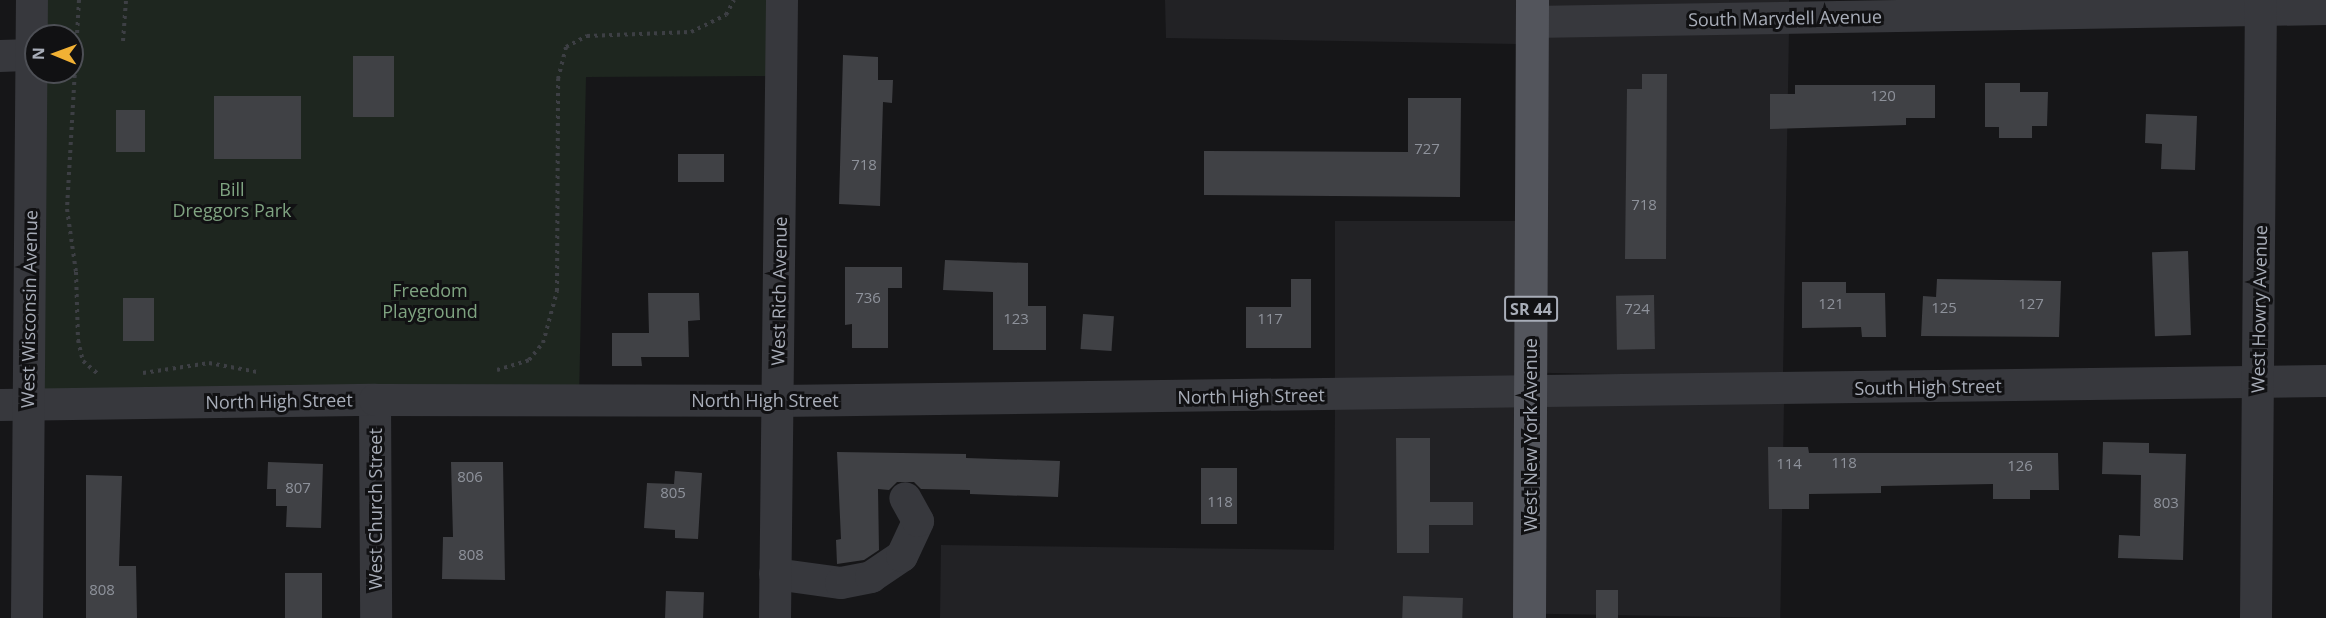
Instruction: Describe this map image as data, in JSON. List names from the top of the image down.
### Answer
{
  "streets": {
    "main road": ["SR 44", "West New York Avenue"],
    "street": [
      "South Marydell Avenue",
      "West Rich Avenue",
      "West Wisconsin Avenue",
      "West Howry Avenue",
      "South High Street",
      "North High Street",
      "West Church Street"
    ]
  },
  "crossings": [
    ["South Marydell Avenue", "West Howry Avenue"],
    ["South Marydell Avenue", "West New York Avenue"],
    ["West Rich Avenue", "North High Street"],
    ["West Wisconsin Avenue", "North High Street"],
    ["West Howry Avenue", "South High Street"],
    ["South High Street", "North High Street"],
    ["South High Street", "West New York Avenue"],
    ["North High Street", "West New York Avenue"],
    ["North High Street", "West Church Street"]
  ],
  "parks": ["Bill Dreggors Park", "Freedom Playground"],
  "house_numbers": [
    "120",
    "727",
    "718",
    "718",
    "736",
    "121",
    "127",
    "125",
    "724",
    "123",
    "117",
    "118",
    "114",
    "126",
    "806",
    "807",
    "805",
    "118",
    "803",
    "808",
    "808"
  ],
  "north": "left"
}
